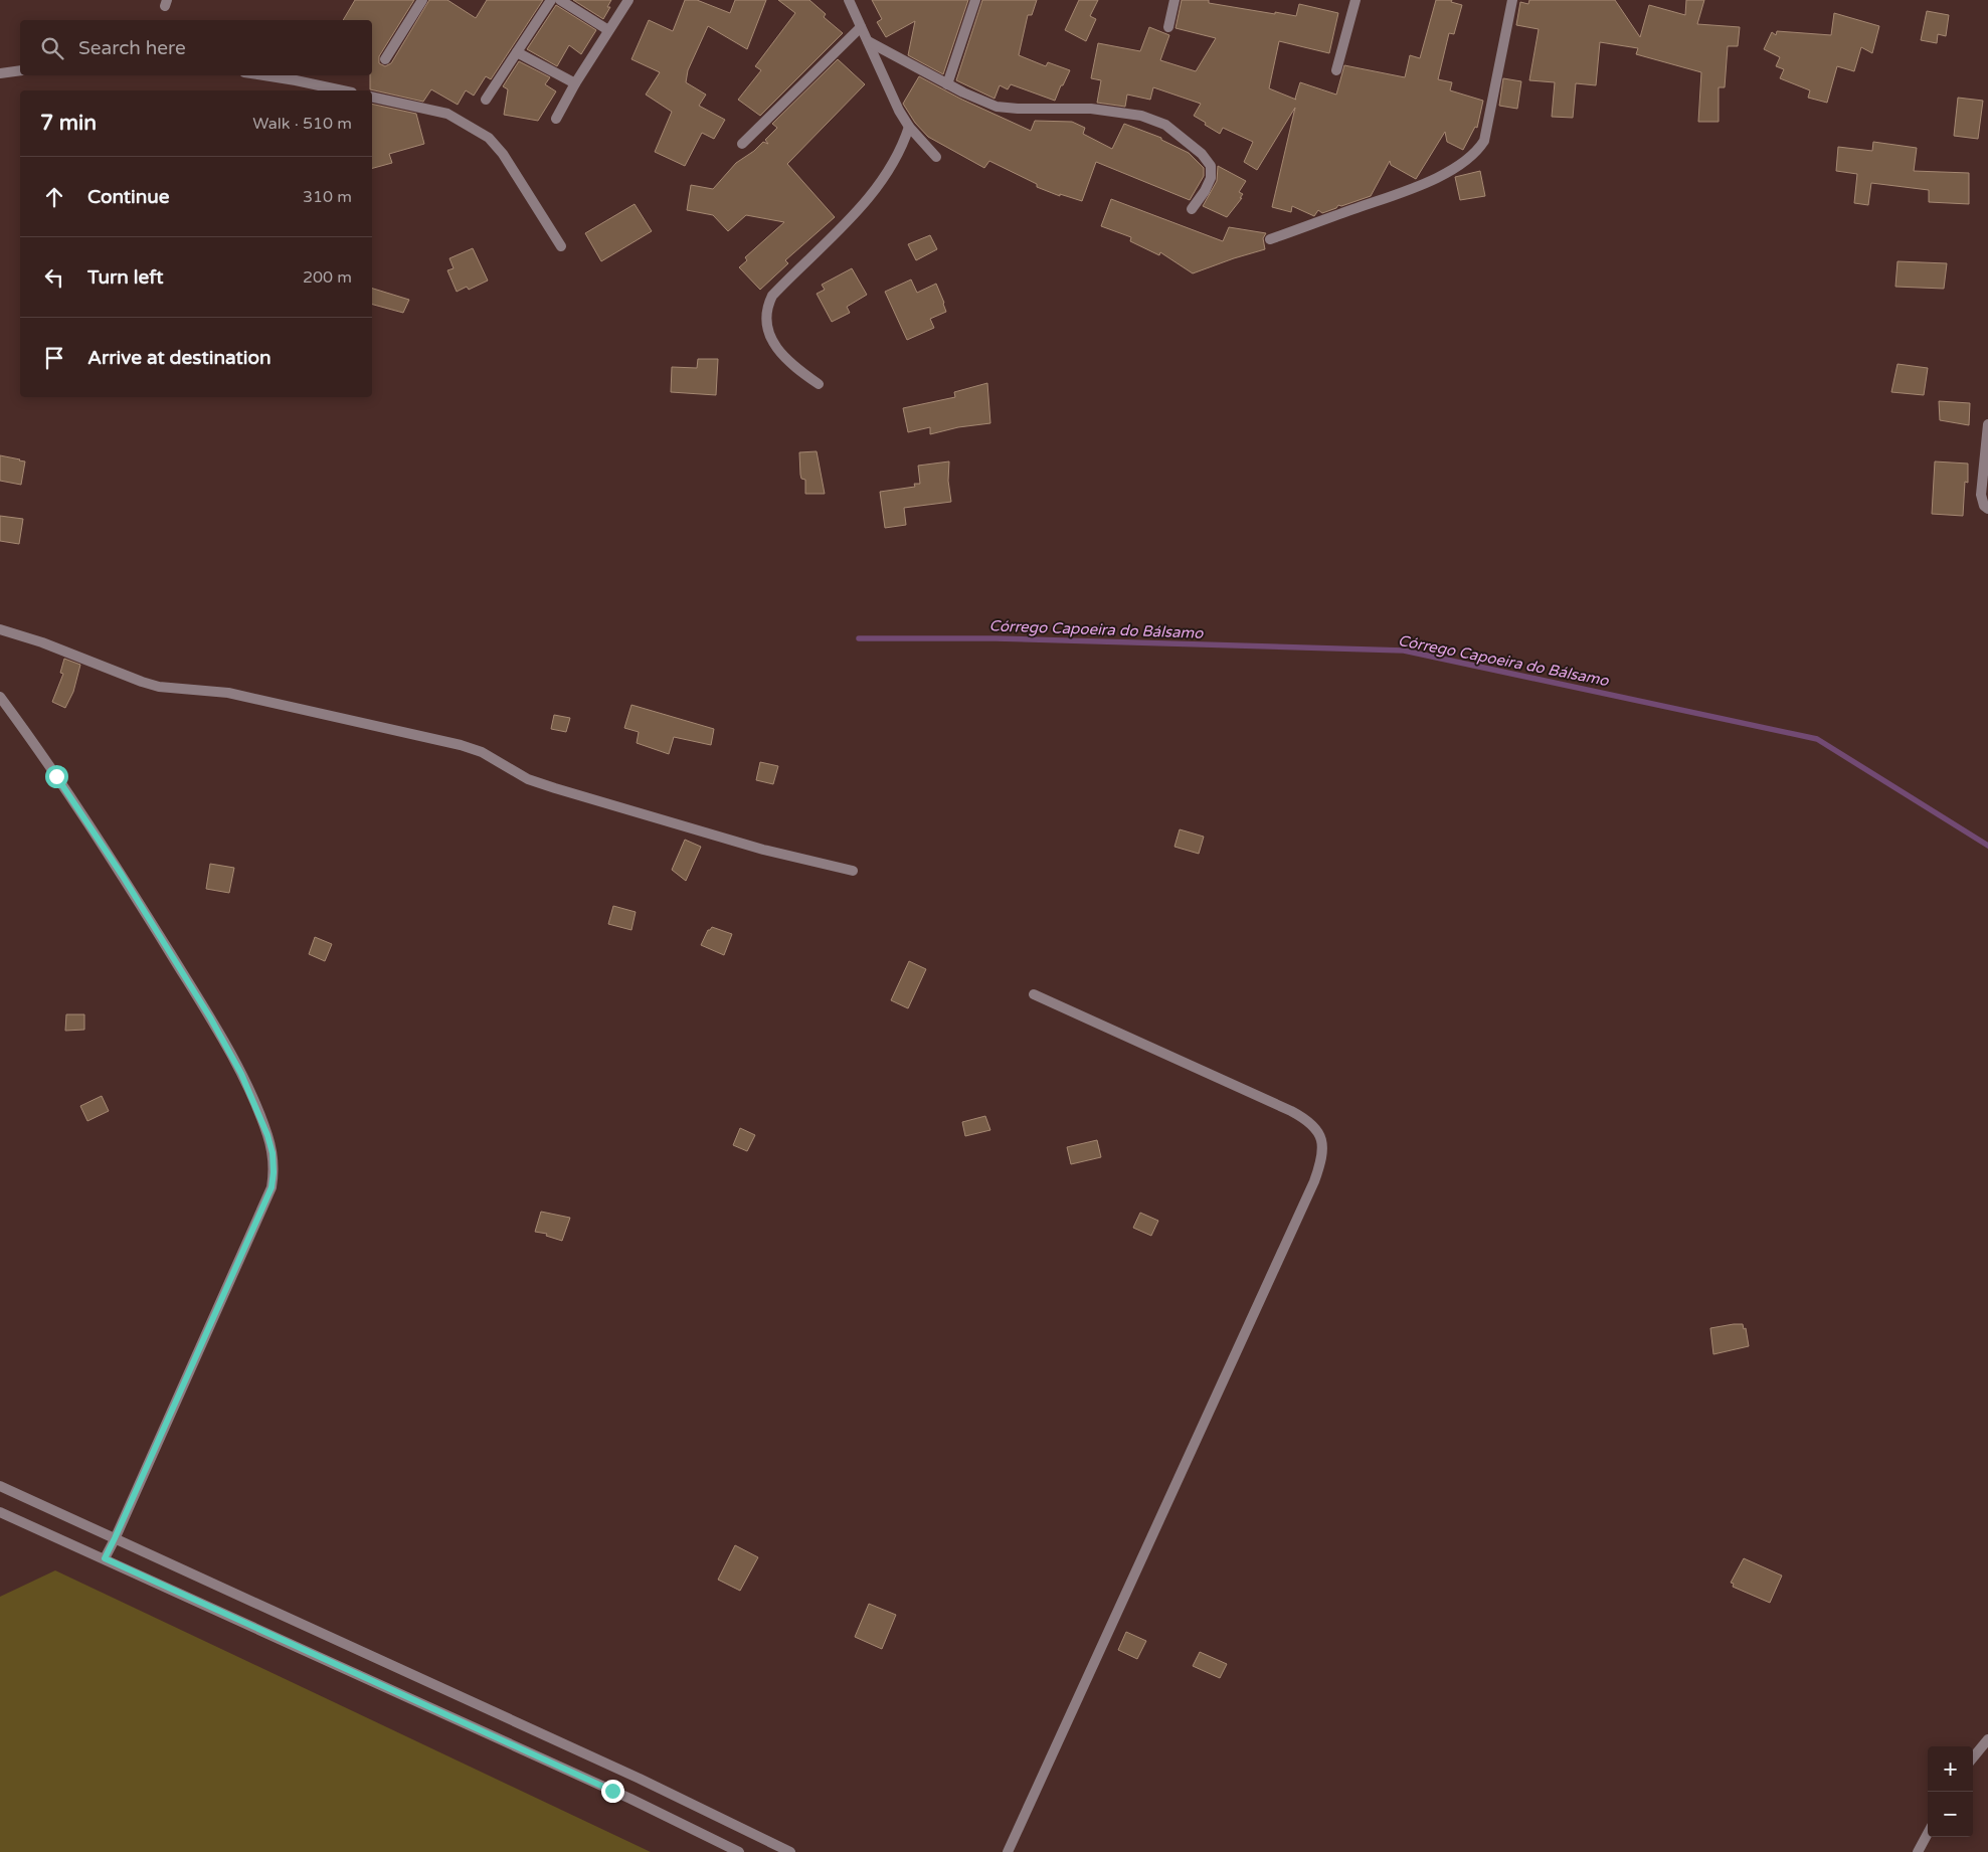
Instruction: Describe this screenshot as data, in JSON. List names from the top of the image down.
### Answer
{
  "water": ["Córrego Capoeira do Bálsamo"],
  "page": {
    "search": "Search here",
    "heading": ["7 min", "Walk · 510 m"],
    "list": [
      ["Continue", "310 m"],
      ["Turn left", "200 m"],
      "Arrive at destination"
    ],
    "map_buttons": ["+", "−"]
  }
}
